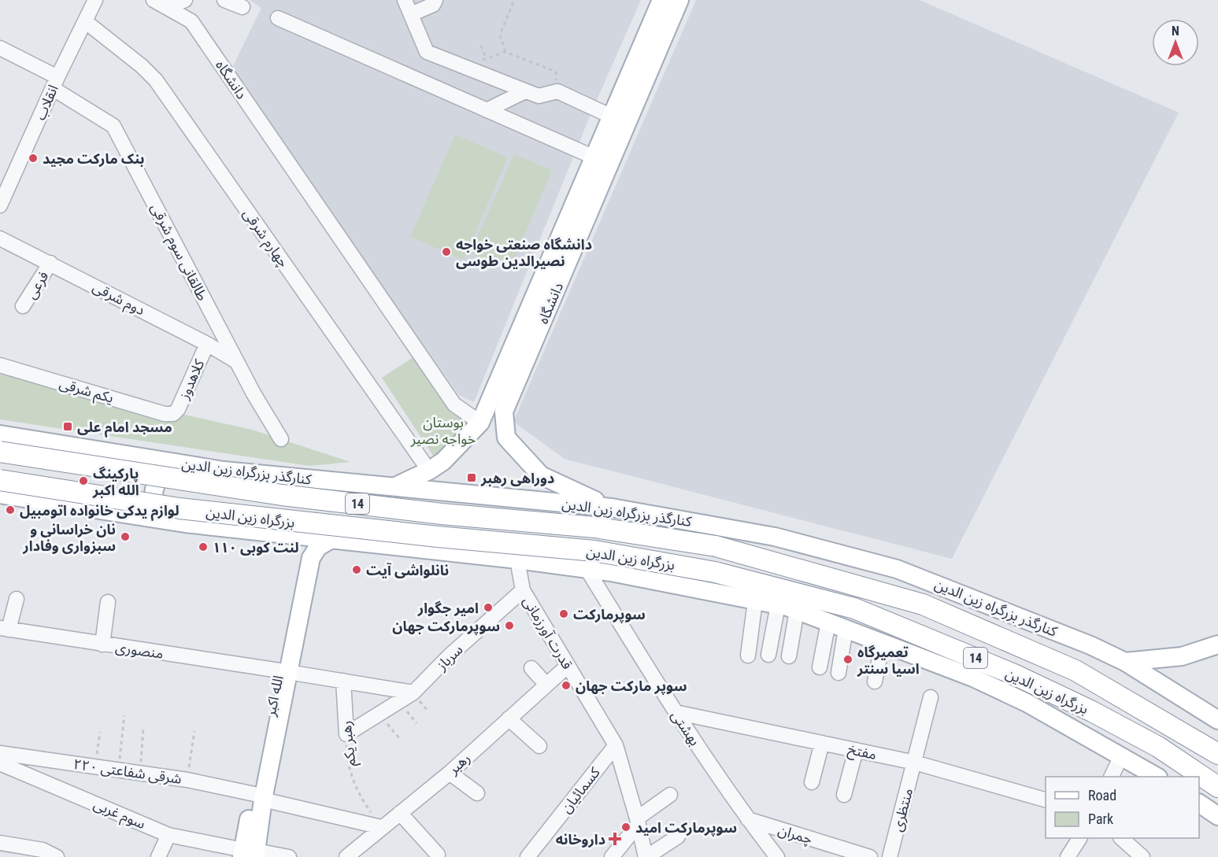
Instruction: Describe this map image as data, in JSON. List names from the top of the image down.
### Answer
{
  "streets": {
    "highway": ["14", "بزرگراه زین الدین"],
    "main road": ["دانشگاه", "کنارگذر بزرگراه زین الدین", "الله اکبر"],
    "street": [
      "انقلاب",
      "چهارم شرقی",
      "طالقانی سوم شرقی",
      "فرعی",
      "دوم شرقی",
      "کلاهدوز",
      "یکم شرقی",
      "قدرت آورزمانی",
      "منصوری",
      "سرباز",
      "بهشتی",
      "رهبر یکم",
      "مفتخ",
      "رهبر",
      "۲۲۰ شرقی شفاعتی",
      "کسمائیان",
      "منتظری",
      "سوم غربی",
      "چمران"
    ]
  },
  "crossings": [
    ["دانشگاه", "چهارم شرقی"],
    ["دانشگاه", "کنارگذر بزرگراه زین الدین"],
    ["انقلاب", "چهارم شرقی"],
    ["انقلاب", "طالقانی سوم شرقی"],
    ["طالقانی سوم شرقی", "دوم شرقی"],
    ["فرعی", "دوم شرقی"],
    ["دوم شرقی", "کلاهدوز"],
    ["کلاهدوز", "یکم شرقی"],
    ["قدرت آورزمانی", "سرباز"],
    ["قدرت آورزمانی", "رهبر"],
    ["قدرت آورزمانی", "کسمائیان"],
    ["منصوری", "الله اکبر"],
    ["سرباز", "رهبر یکم"],
    ["الله اکبر", "۲۲۰ شرقی شفاعتی"],
    ["الله اکبر", "سوم غربی"],
    ["بهشتی", "مفتخ"],
    ["بهشتی", "چمران"],
    ["رهبر یکم", "رهبر"],
    ["رهبر یکم", "۲۲۰ شرقی شفاعتی"],
    ["مفتخ", "منتظری"],
    ["رهبر", "۲۲۰ شرقی شفاعتی"]
  ],
  "parks": ["بوستان خواجه نصیر"],
  "places": {
    "other": [
      "بنک‌ مارکت مجید",
      "دانشگاه صنعتی خواجه نصیرالدین طوسی",
      "پارکینگ الله اکبر",
      "لوازم یدکی خانواده اتومبیل",
      "نان خراسانی و سبزواری وفادار",
      "لنت کوبی ۱۱۰",
      "نانلواشی آیت",
      "امیر جگوار",
      "سوپرمارکت",
      "سوپرمارکت جهان",
      "تعمیرگاه اسیا سنتر",
      "سوپر مارکت جهان",
      "سوپرمارکت امید"
    ],
    "transit": ["مسجد امام علی", "دوراهی رهبر"],
    "health": ["داروخانه"]
  },
  "legend": ["Road", "Park"],
  "north": "top"
}
